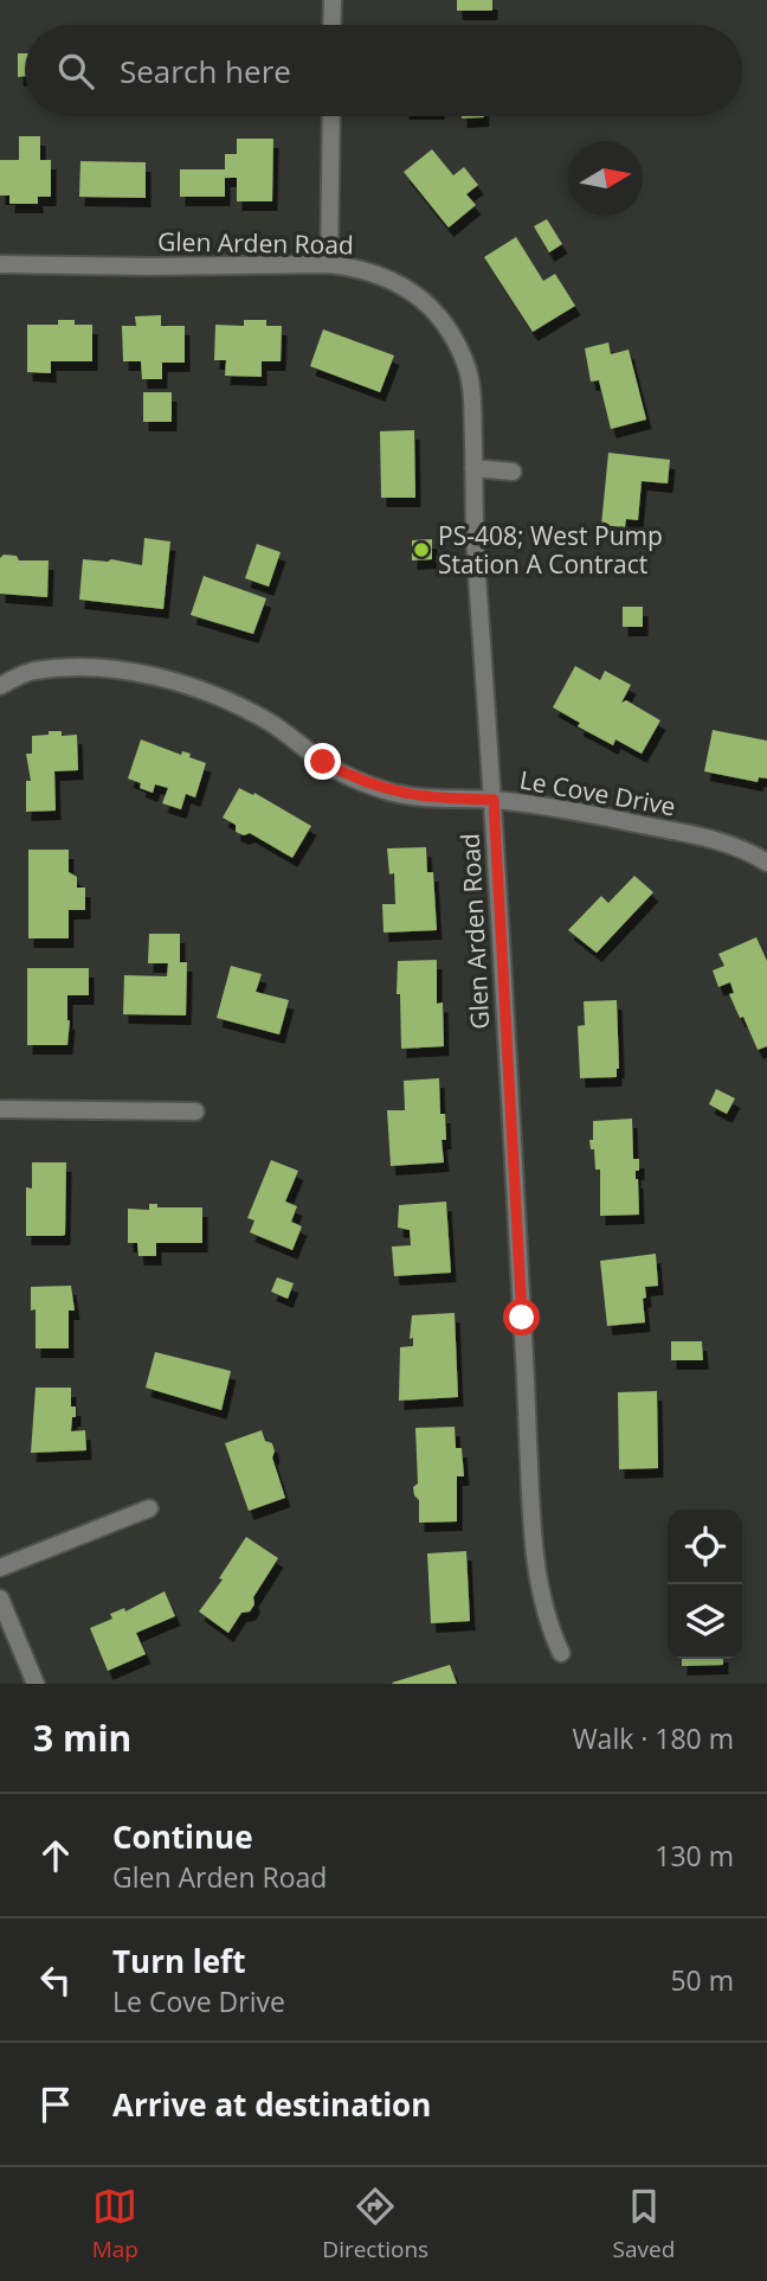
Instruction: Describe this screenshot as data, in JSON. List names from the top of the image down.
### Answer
{
  "streets": {
    "street": ["Glen Arden Road", "Le Cove Drive"]
  },
  "crossings": [
    ["Glen Arden Road", "Le Cove Drive"]
  ],
  "places": ["PS-408; West Pump Station A Contract"],
  "north": "right",
  "page": {
    "search": "Search here",
    "heading": ["3 min", "Walk · 180 m"],
    "list": [
      ["Continue", "Glen Arden Road", "130 m"],
      ["Turn left", "Le Cove Drive", "50 m"],
      "Arrive at destination"
    ],
    "nav": ["Map", "Directions", "Saved"]
  }
}
